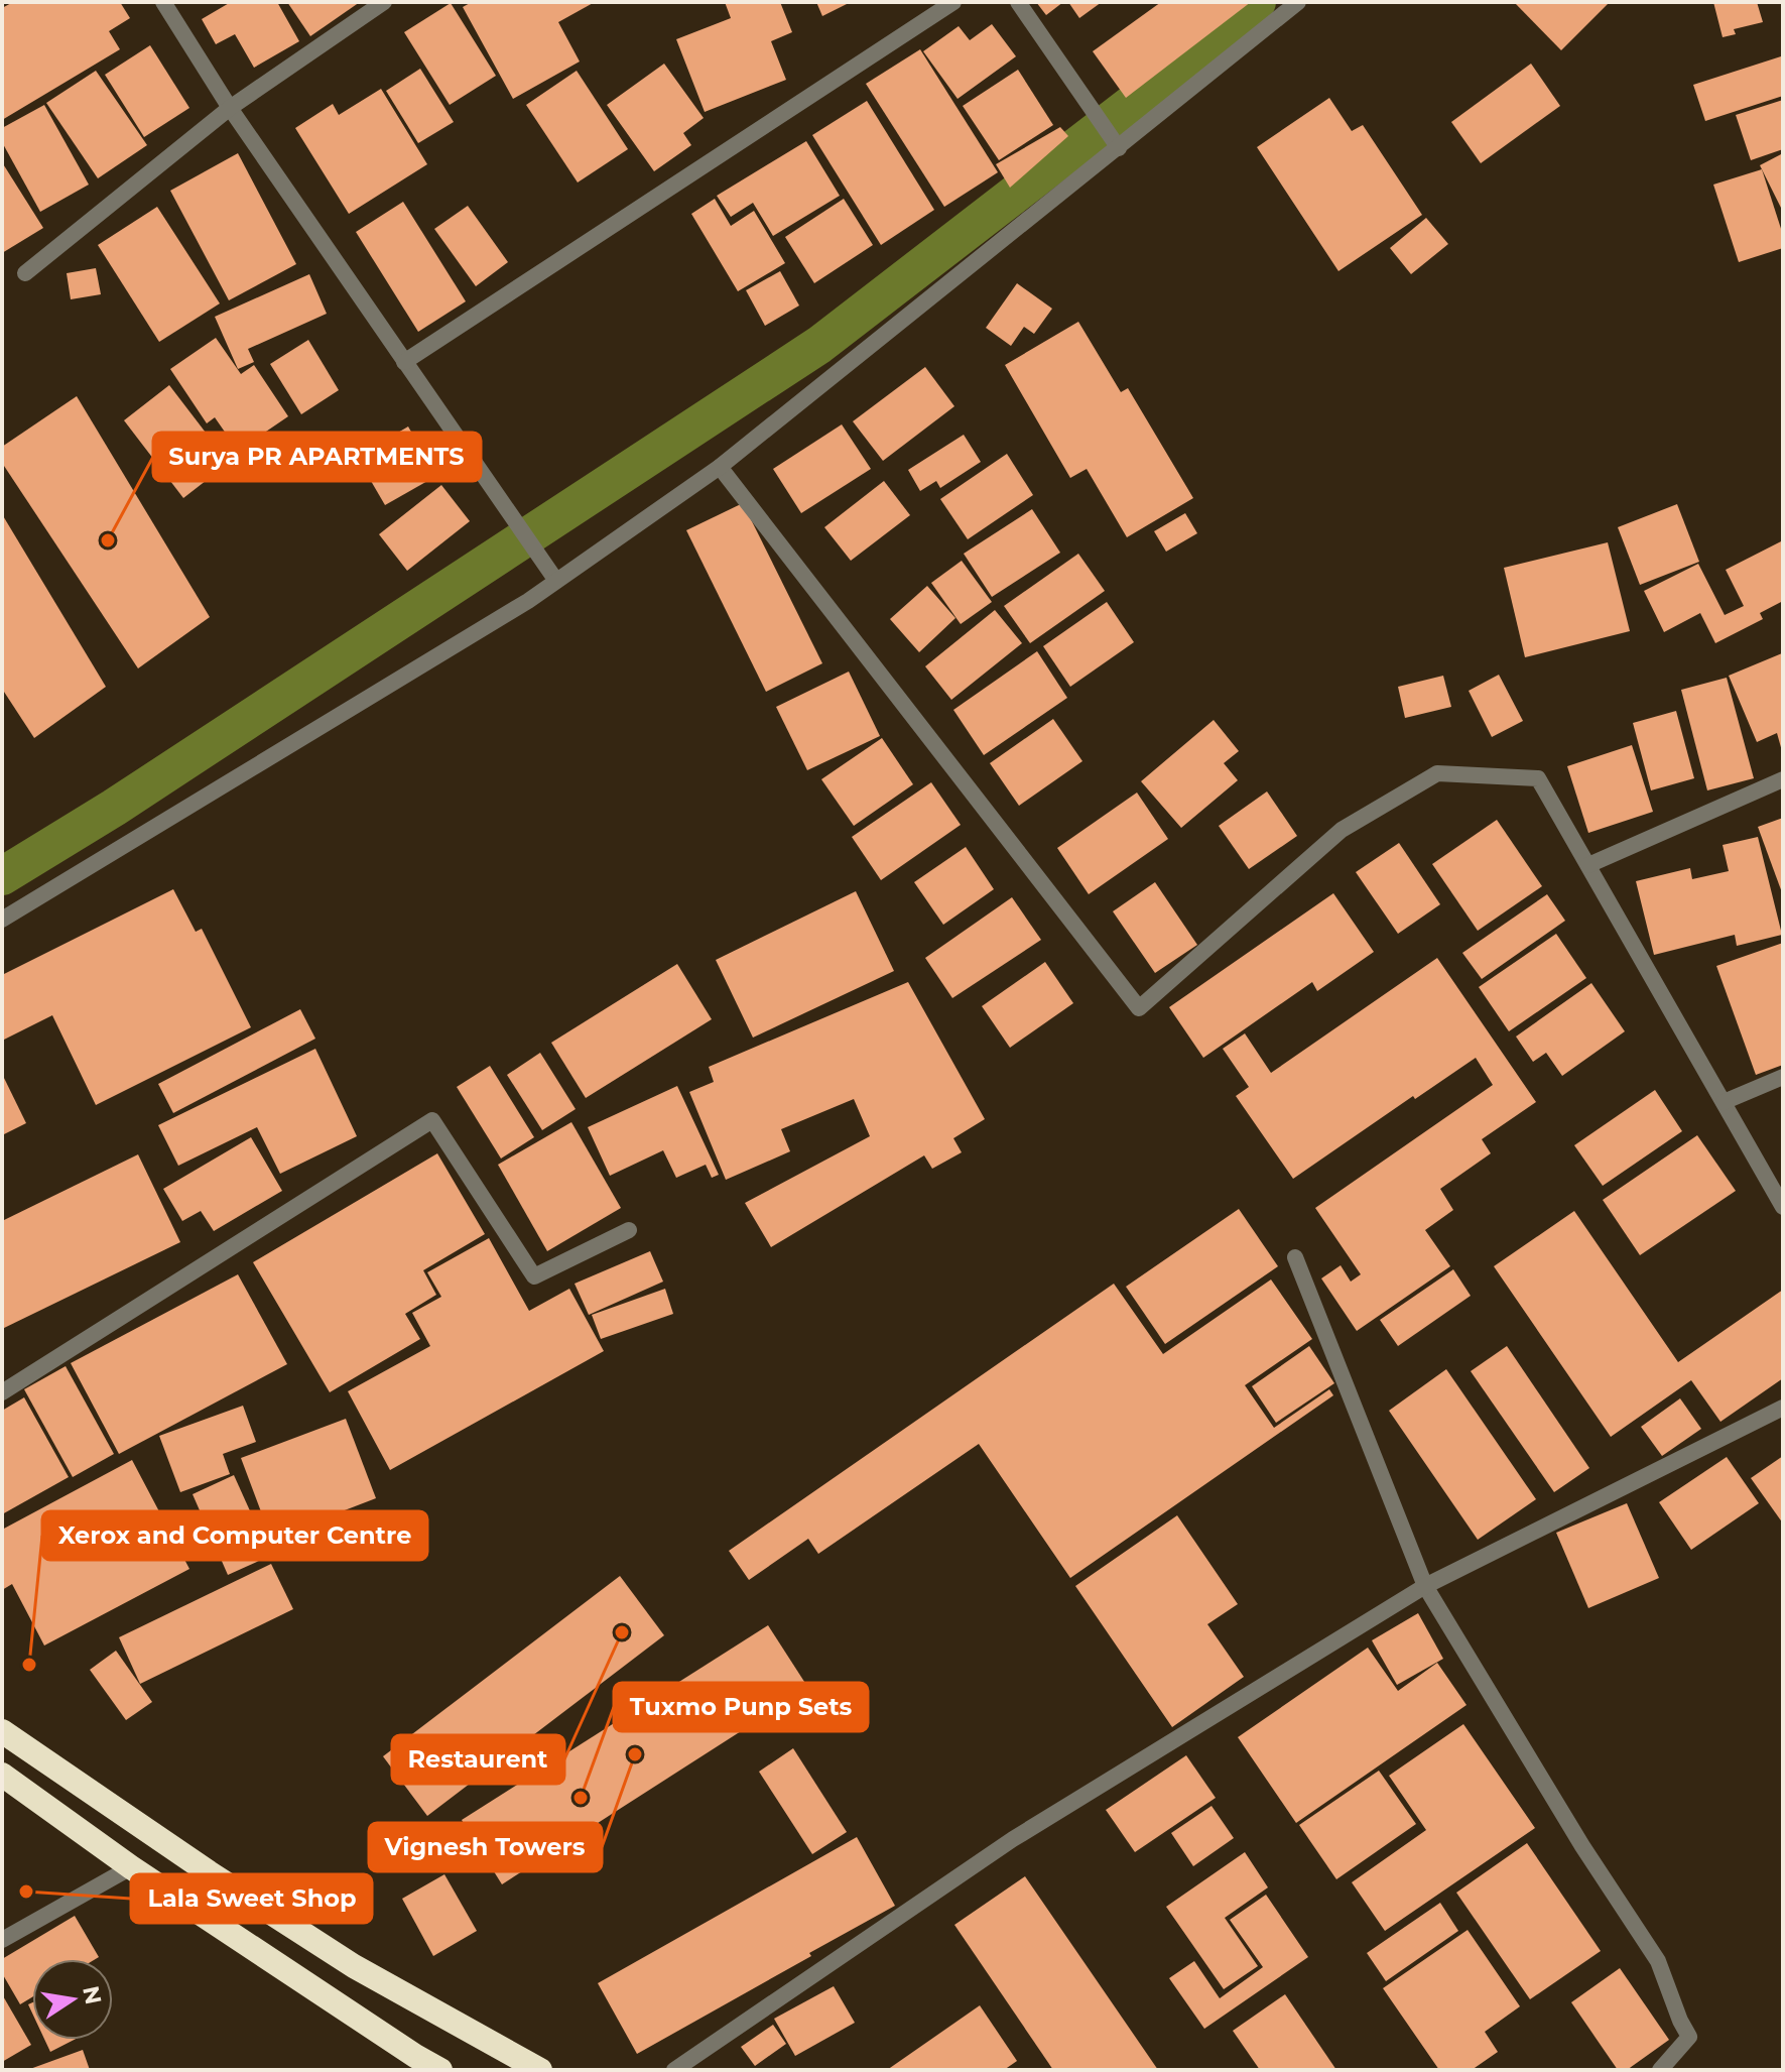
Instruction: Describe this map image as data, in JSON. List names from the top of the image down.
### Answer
{
  "places": [
    "Surya PR APARTMENTS",
    "Restaurent",
    "Xerox and Computer Centre",
    "Vignesh Towers",
    "Tuxmo Punp Sets",
    "Lala Sweet Shop"
  ],
  "north": "right"
}
